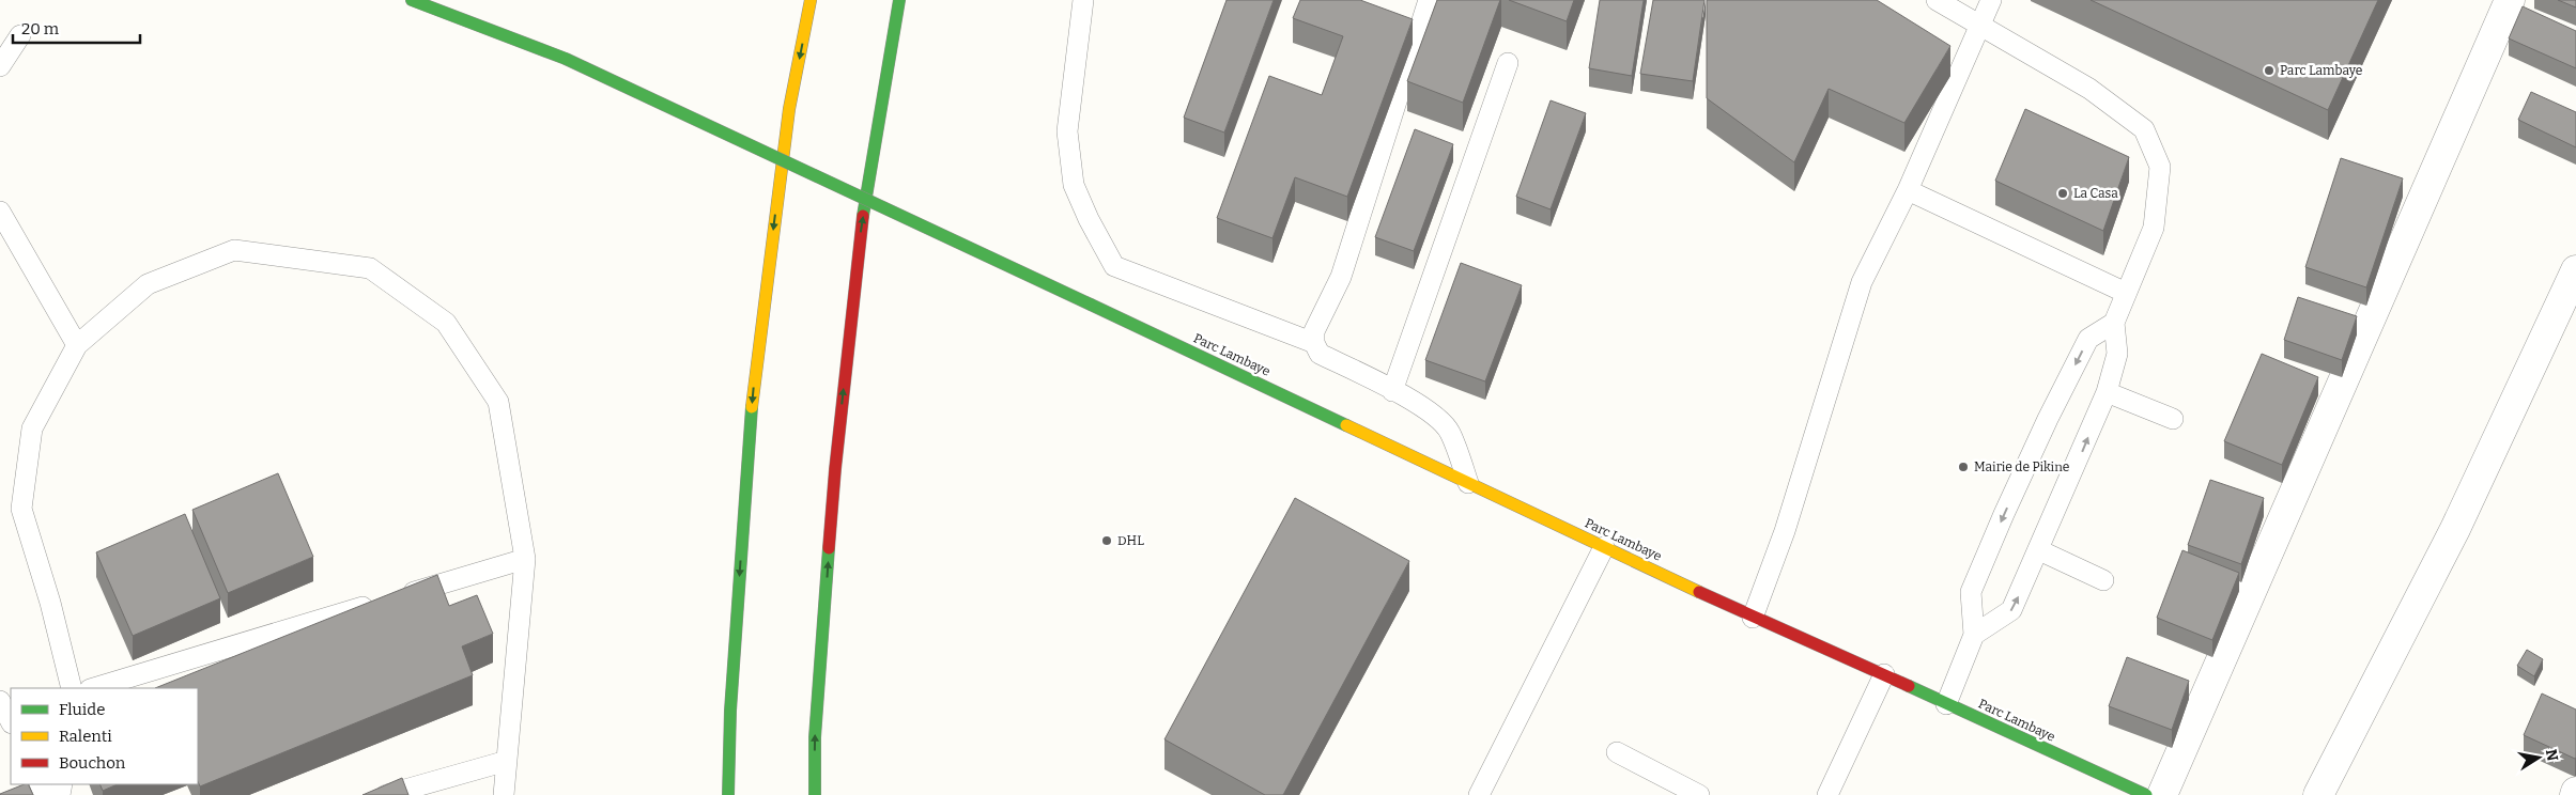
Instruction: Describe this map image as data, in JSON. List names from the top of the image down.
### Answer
{
  "streets": {
    "main road": ["Parc Lambaye"]
  },
  "places": [
    "Parc Lambaye",
    "La Casa",
    "Mairie de Pikine",
    "DHL"
  ],
  "legend": ["Fluide", "Ralenti", "Bouchon"],
  "scale_bar": "20 m",
  "north": "right"
}
